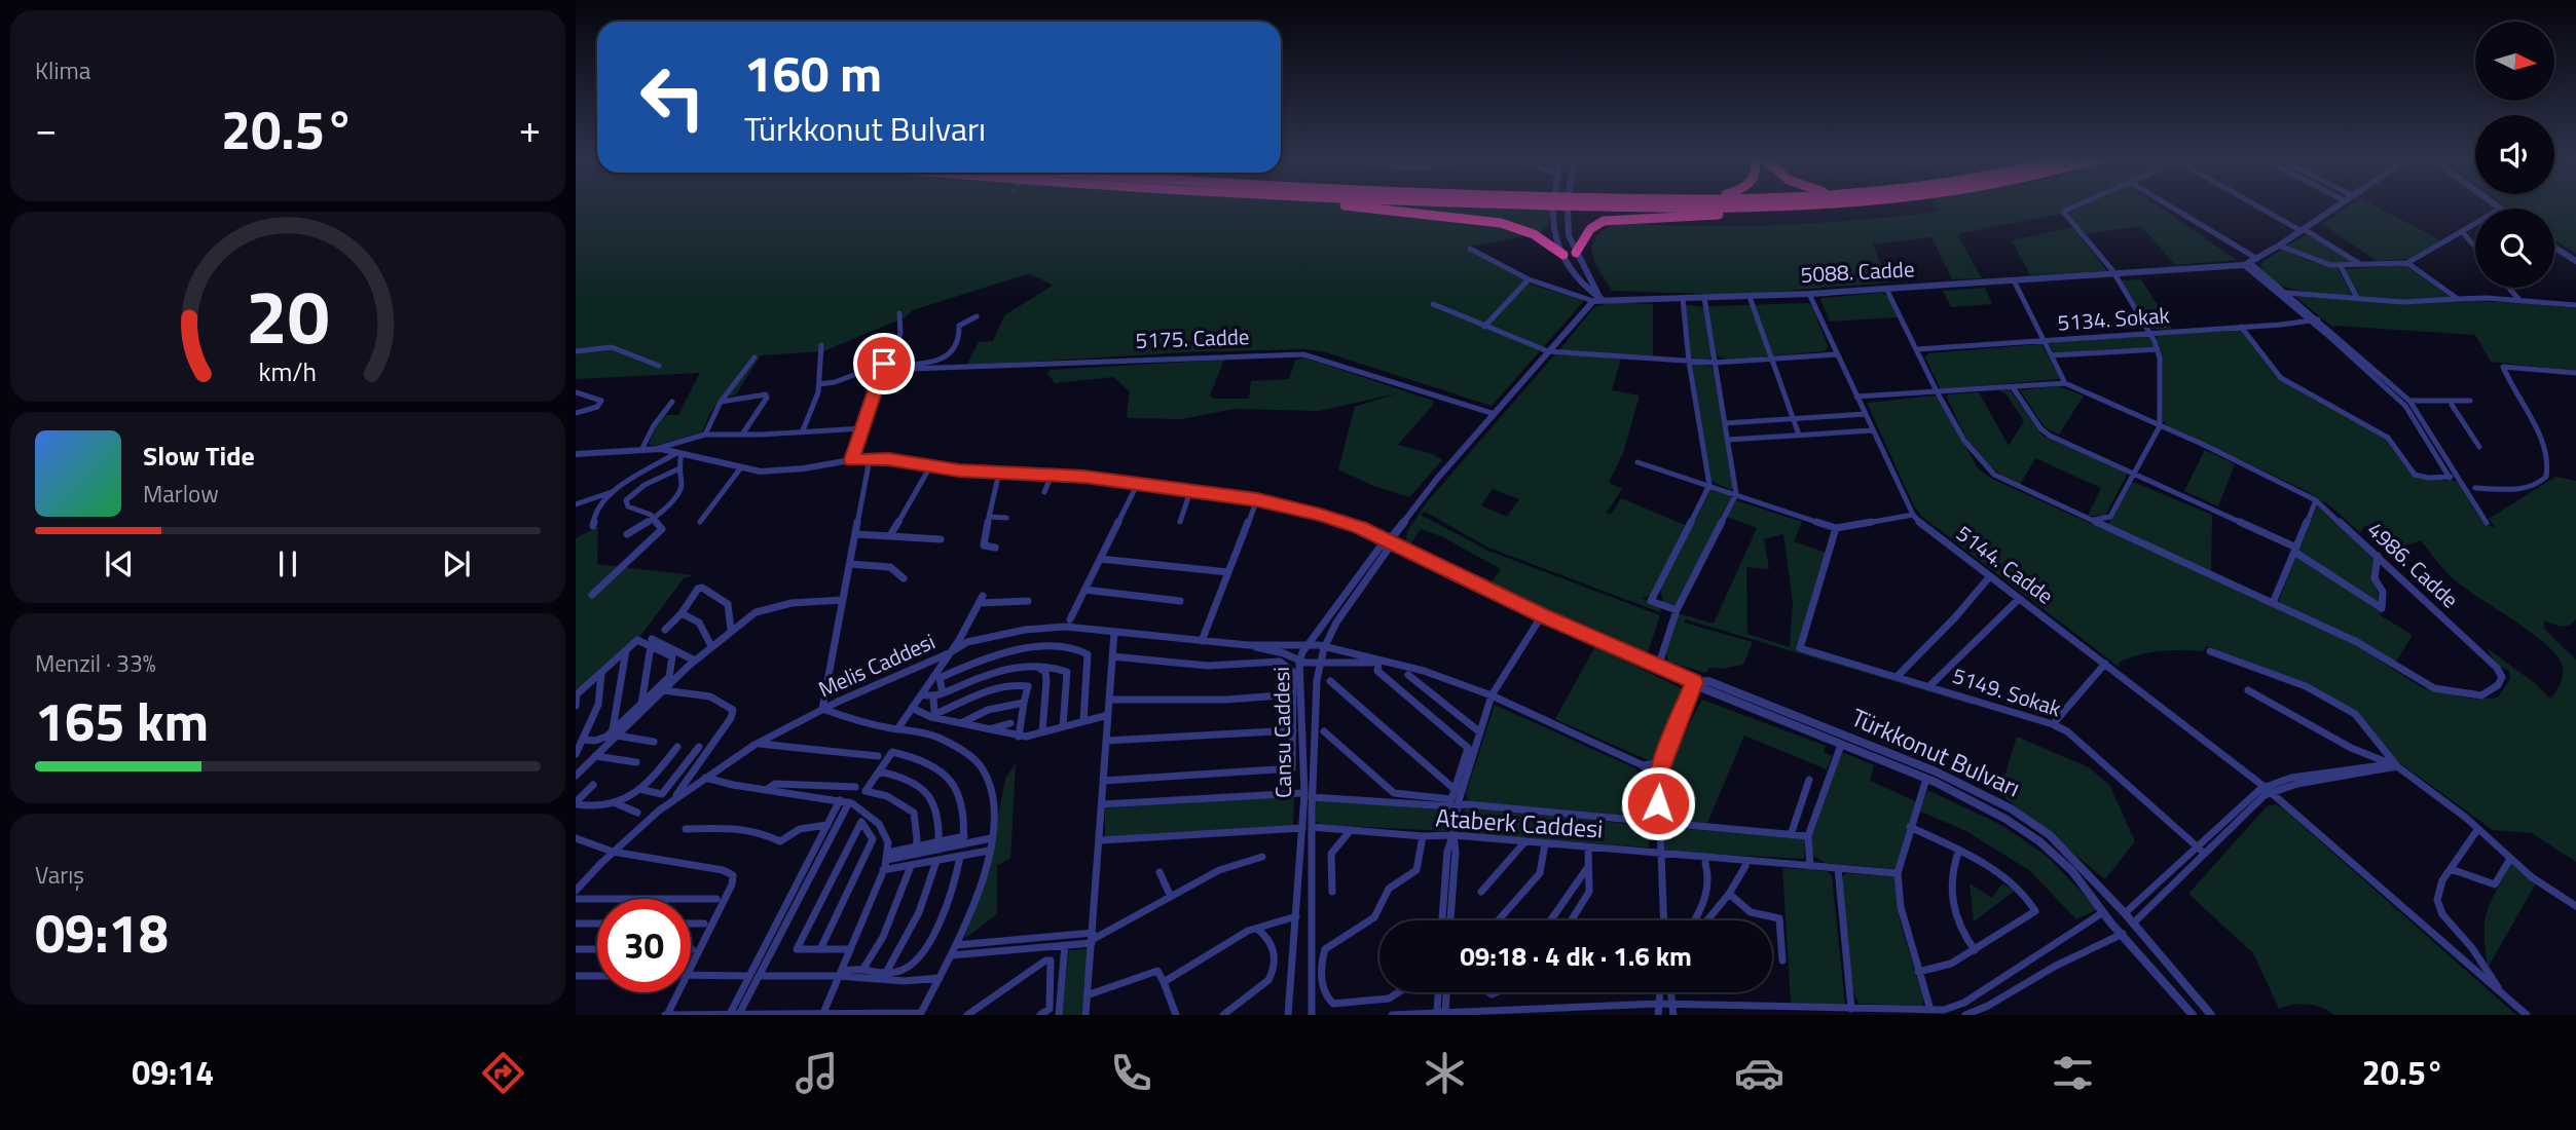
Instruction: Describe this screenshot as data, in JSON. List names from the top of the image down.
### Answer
{
  "streets": {
    "street": [
      "5088. Cadde",
      "5134. Sokak",
      "5175. Cadde",
      "5144. Cadde",
      "4986. Cadde",
      "Melis Caddesi",
      "5149. Sokak",
      "Cansu Caddesi",
      "Türkkonut Bulvarı",
      "Ataberk Caddesi"
    ]
  },
  "crossings": [
    ["5088. Cadde", "5144. Cadde"],
    ["5088. Cadde", "4986. Cadde"],
    ["5134. Sokak", "4986. Cadde"],
    ["5144. Cadde", "4986. Cadde"],
    ["Melis Caddesi", "Cansu Caddesi"],
    ["Cansu Caddesi", "Türkkonut Bulvarı"],
    ["Cansu Caddesi", "Ataberk Caddesi"]
  ],
  "north": "right",
  "page": {
    "tile": [
      "Klima",
      ["Menzil · 33%", "165 km"],
      ["Varış", "09:18"]
    ],
    "turn": ["160 m", "Türkkonut Bulvarı"],
    "heat": ["−", "20.5°", "+"],
    "song": ["Slow Tide", "Marlow"],
    "limit": "30",
    "trip": "09:18 · 4 dk · 1.6 km",
    "tabs": ["09:14", "20.5°"],
    "gauge": ["20", "km/h"]
  }
}
